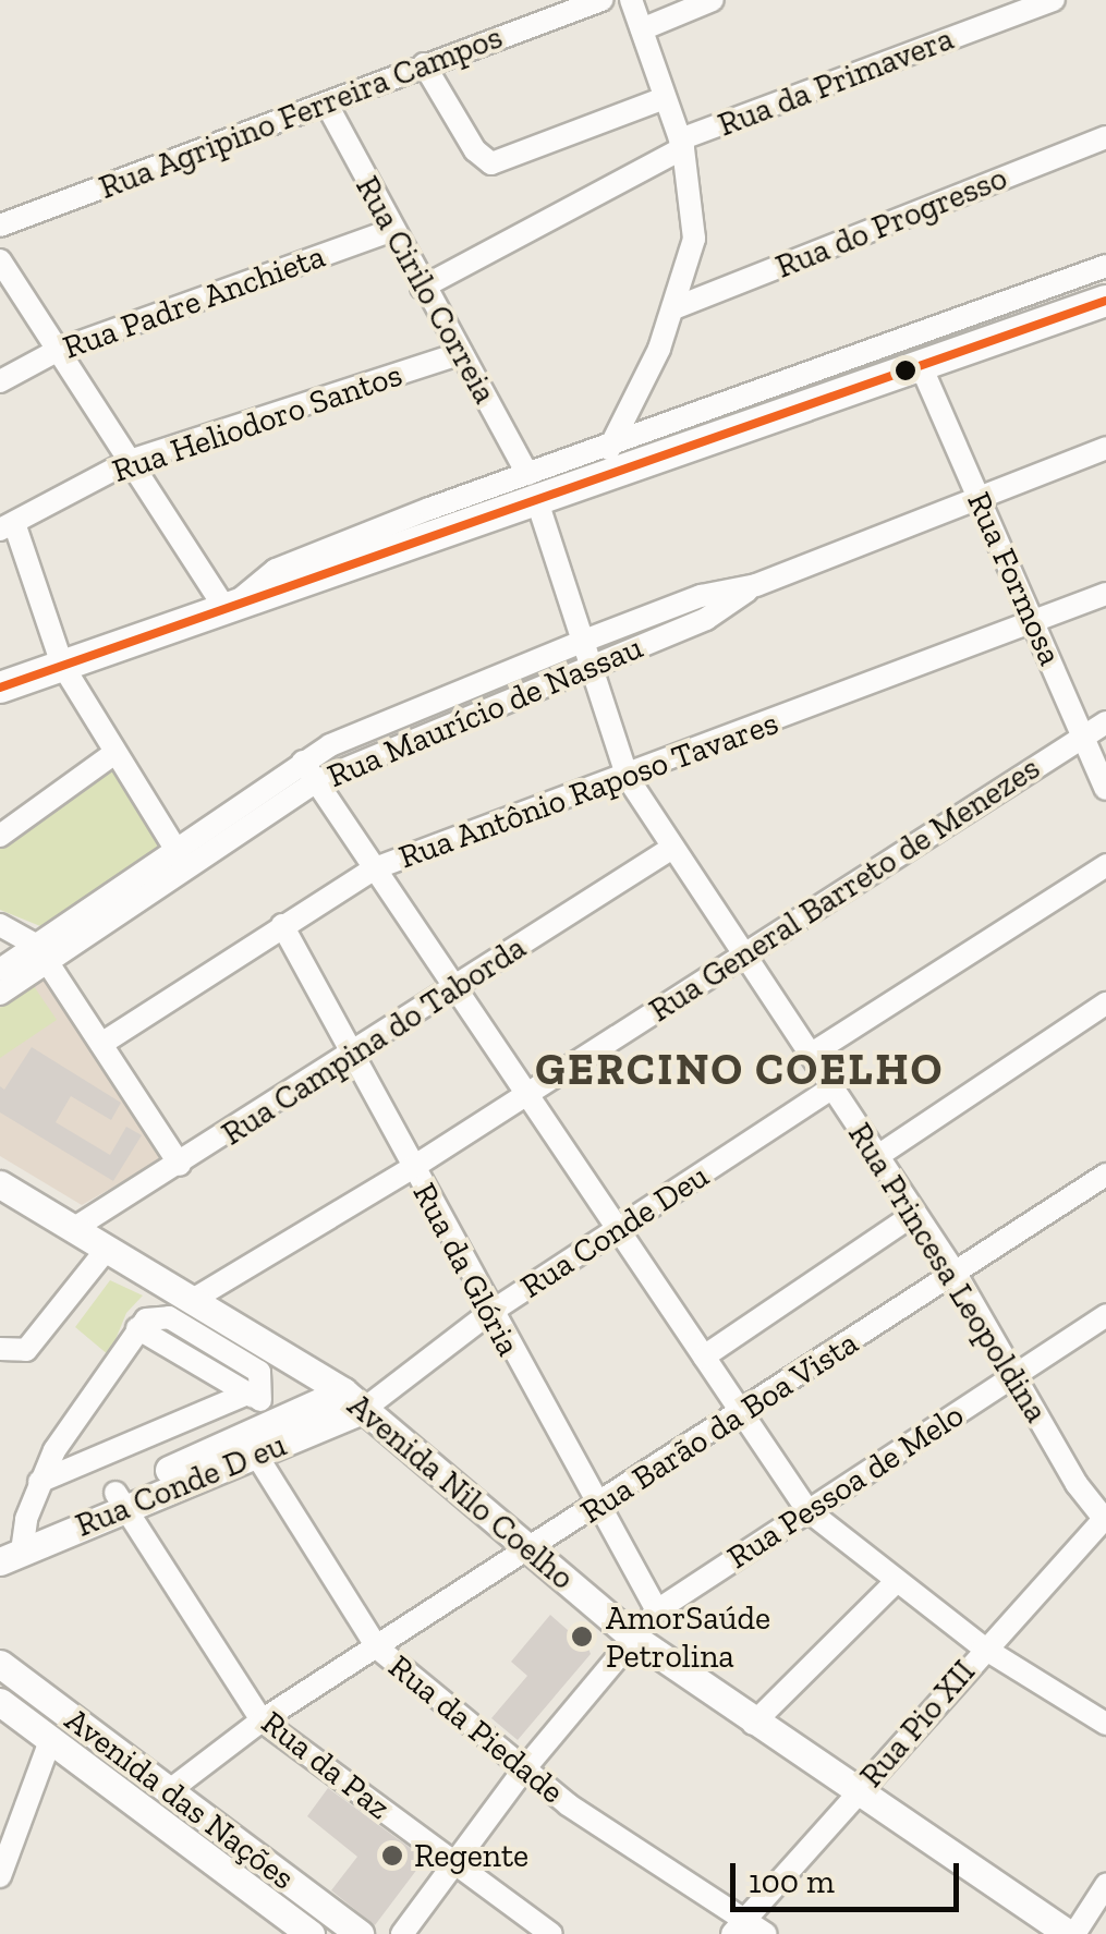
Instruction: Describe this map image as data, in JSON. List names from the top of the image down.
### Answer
{
  "streets": {
    "main road": ["Rua Conde D eu", "Avenida Nilo Coelho", "Avenida das Nações"],
    "street": [
      "Rua da Primavera",
      "Rua Agripino Ferreira Campos",
      "Rua do Progresso",
      "Rua Cirilo Correia",
      "Rua Padre Anchieta",
      "Rua Heliodoro Santos",
      "Rua Formosa",
      "Rua Maurício de Nassau",
      "Rua Antônio Raposo Tavares",
      "Rua General Barreto de Menezes",
      "Rua Campina do Taborda",
      "Rua Conde Deu",
      "Rua da Glória",
      "Rua Princesa Leopoldina",
      "Rua Barão da Boa Vista",
      "Rua Pessoa de Melo",
      "Rua Pio XII",
      "Rua da Piedade",
      "Rua da Paz"
    ]
  },
  "crossings": [
    ["Rua da Primavera", "Rua Cirilo Correia"],
    ["Rua Agripino Ferreira Campos", "Rua Cirilo Correia"],
    ["Rua Cirilo Correia", "Rua Padre Anchieta"],
    ["Rua Cirilo Correia", "Rua Heliodoro Santos"],
    ["Rua Cirilo Correia", "Rua Princesa Leopoldina"],
    ["Rua Formosa", "Rua Maurício de Nassau"],
    ["Rua Formosa", "Rua Antônio Raposo Tavares"],
    ["Rua Formosa", "Rua General Barreto de Menezes"],
    ["Rua Maurício de Nassau", "Rua Princesa Leopoldina"],
    ["Rua Antônio Raposo Tavares", "Rua da Glória"],
    ["Rua Antônio Raposo Tavares", "Rua Princesa Leopoldina"],
    ["Rua General Barreto de Menezes", "Rua da Glória"],
    ["Rua General Barreto de Menezes", "Rua Princesa Leopoldina"],
    ["Rua General Barreto de Menezes", "Avenida Nilo Coelho"],
    ["Rua Campina do Taborda", "Rua da Glória"],
    ["Rua Campina do Taborda", "Rua Princesa Leopoldina"],
    ["Rua Campina do Taborda", "Avenida Nilo Coelho"],
    ["Rua Conde Deu", "Rua da Glória"],
    ["Rua Conde Deu", "Rua Princesa Leopoldina"],
    ["Rua Conde Deu", "Rua Conde D eu"],
    ["Rua Conde Deu", "Avenida Nilo Coelho"],
    ["Rua da Glória", "Rua Barão da Boa Vista"],
    ["Rua da Glória", "Rua Pessoa de Melo"],
    ["Rua Princesa Leopoldina", "Rua Barão da Boa Vista"],
    ["Rua Princesa Leopoldina", "Rua Pessoa de Melo"],
    ["Rua Princesa Leopoldina", "Rua Pio XII"],
    ["Rua Barão da Boa Vista", "Avenida Nilo Coelho"],
    ["Rua Barão da Boa Vista", "Rua da Piedade"],
    ["Rua Barão da Boa Vista", "Rua da Paz"],
    ["Rua Barão da Boa Vista", "Avenida das Nações"],
    ["Rua Conde D eu", "Avenida Nilo Coelho"],
    ["Rua Conde D eu", "Rua da Piedade"],
    ["Rua Conde D eu", "Rua da Paz"],
    ["Rua Pessoa de Melo", "Avenida Nilo Coelho"],
    ["Rua Pessoa de Melo", "Rua da Piedade"],
    ["Rua Pessoa de Melo", "Rua da Paz"],
    ["Avenida Nilo Coelho", "Rua Pio XII"],
    ["Rua Pio XII", "Rua da Piedade"]
  ],
  "districts": ["GERCINO COELHO"],
  "places": ["AmorSaúde Petrolina", "Regente"],
  "scale_bar": "100 m"
}
